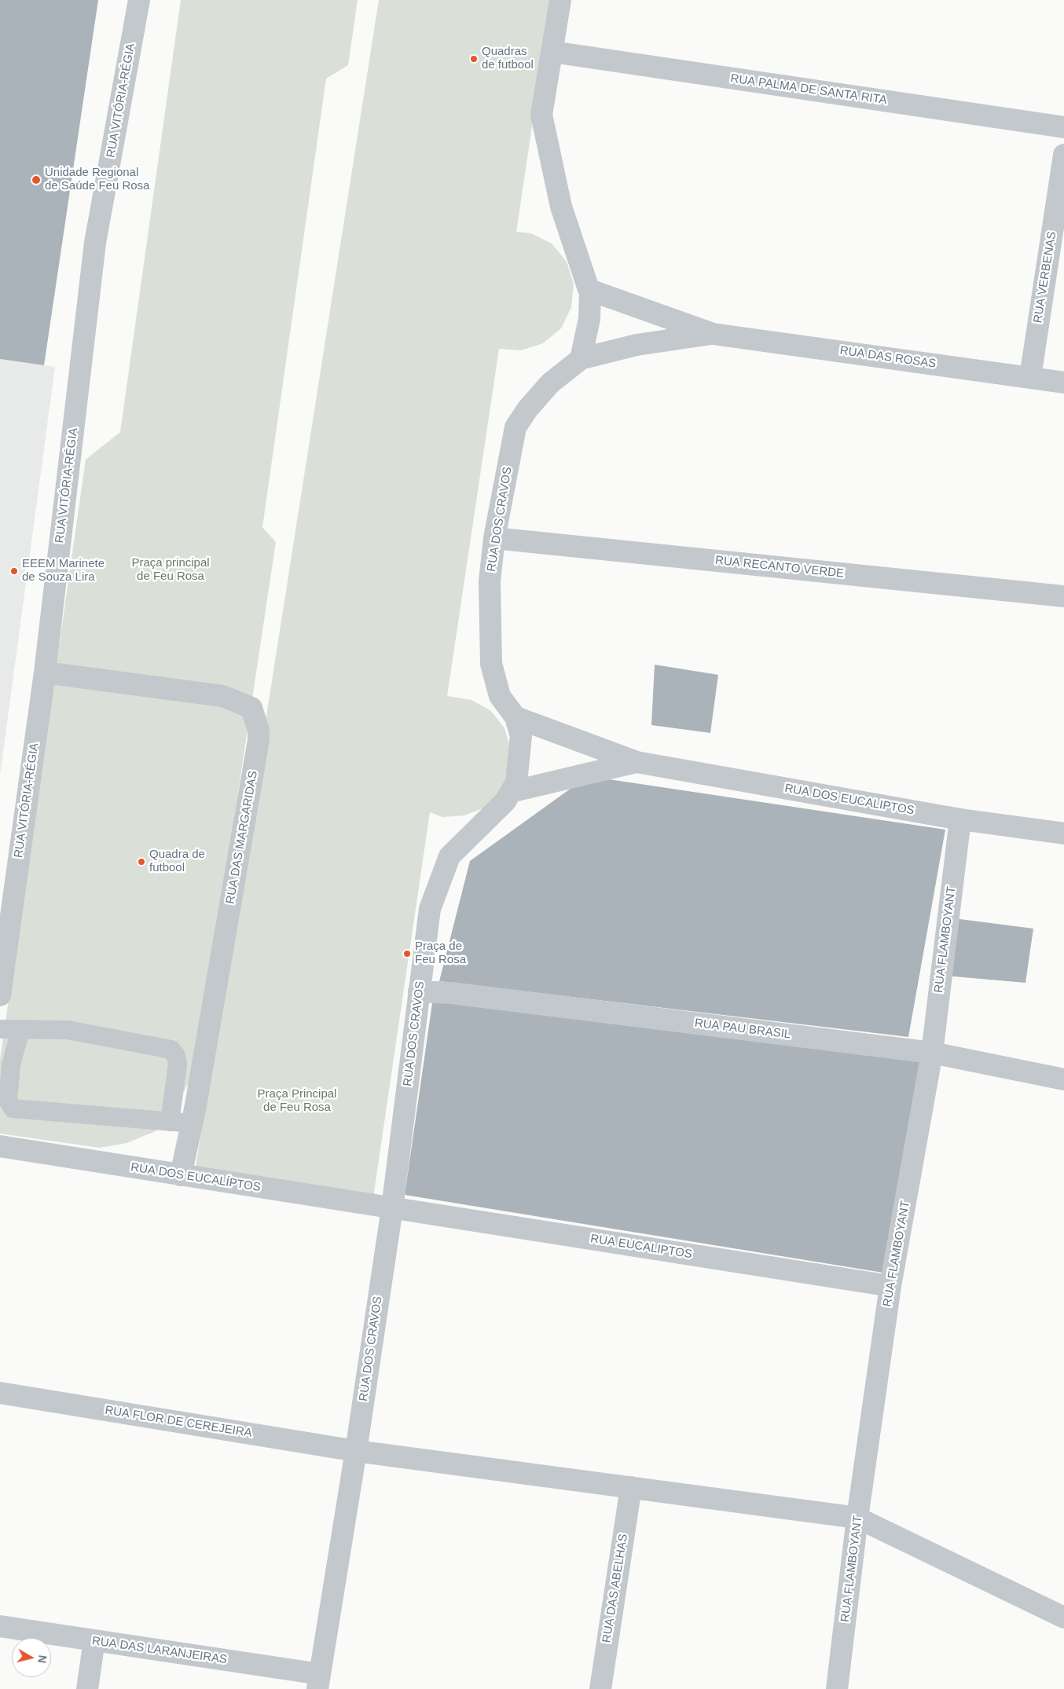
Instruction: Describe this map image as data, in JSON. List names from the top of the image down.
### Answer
{
  "streets": {
    "street": [
      "RUA PALMA DE SANTA RITA",
      "RUA VITÓRIA-RÉGIA",
      "RUA VERBENAS",
      "RUA DAS ROSAS",
      "RUA DOS CRAVOS",
      "RUA RECANTO VERDE",
      "RUA DOS EUCALIPTOS",
      "RUA DAS MARGARIDAS",
      "RUA FLAMBOYANT",
      "RUA PAU BRASIL",
      "RUA DOS EUCALÍPTOS",
      "RUA EUCALIPTOS",
      "RUA FLOR DE CEREJEIRA",
      "RUA DAS ABELHAS",
      "RUA DAS LARANJEIRAS"
    ]
  },
  "crossings": [
    ["RUA VITÓRIA-RÉGIA", "RUA DAS MARGARIDAS"],
    ["RUA VERBENAS", "RUA DAS ROSAS"],
    ["RUA DAS ROSAS", "RUA DOS CRAVOS"],
    ["RUA DOS CRAVOS", "RUA RECANTO VERDE"],
    ["RUA DOS CRAVOS", "RUA DOS EUCALIPTOS"],
    ["RUA DOS CRAVOS", "RUA PAU BRASIL"],
    ["RUA DOS CRAVOS", "RUA DOS EUCALÍPTOS"],
    ["RUA DOS CRAVOS", "RUA EUCALIPTOS"],
    ["RUA DOS CRAVOS", "RUA FLOR DE CEREJEIRA"],
    ["RUA DOS CRAVOS", "RUA DAS LARANJEIRAS"],
    ["RUA DOS EUCALIPTOS", "RUA FLAMBOYANT"],
    ["RUA DAS MARGARIDAS", "RUA DOS EUCALÍPTOS"],
    ["RUA FLAMBOYANT", "RUA PAU BRASIL"],
    ["RUA FLAMBOYANT", "RUA EUCALIPTOS"],
    ["RUA FLAMBOYANT", "RUA FLOR DE CEREJEIRA"],
    ["RUA DOS EUCALÍPTOS", "RUA EUCALIPTOS"],
    ["RUA FLOR DE CEREJEIRA", "RUA DAS ABELHAS"]
  ],
  "parks": ["Praça principal de Feu Rosa", "Praça Principal de Feu Rosa"],
  "places": [
    "Quadras de futbool",
    "Unidade Regional de Saúde Feu Rosa",
    "EEEM Marinete de Souza Lira",
    "Quadra de futbool",
    "Praça de Feu Rosa"
  ],
  "north": "right"
}
